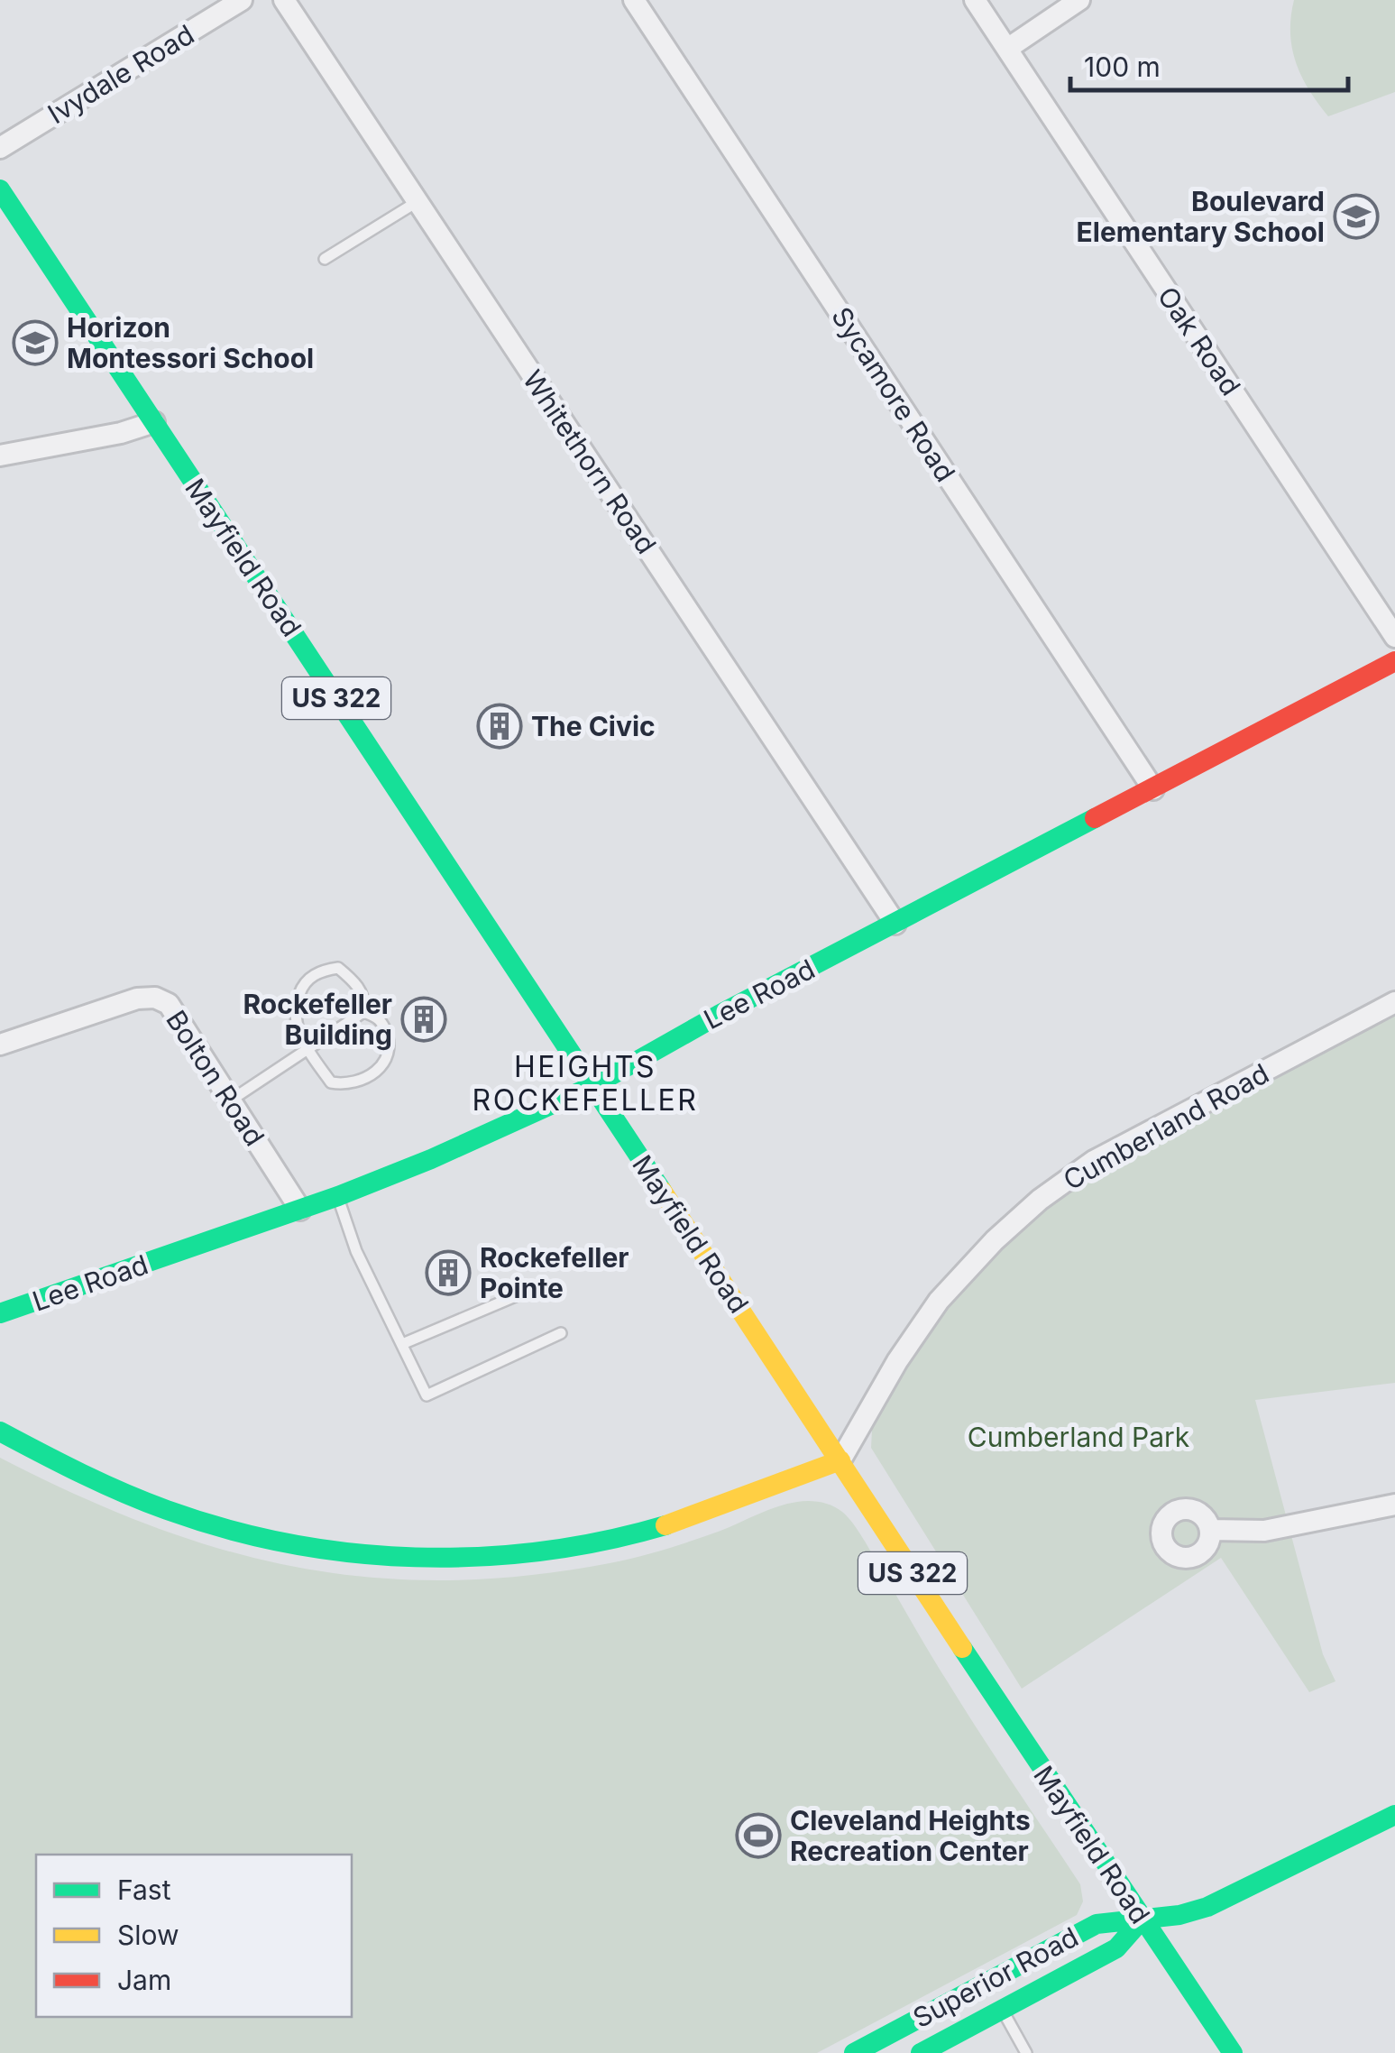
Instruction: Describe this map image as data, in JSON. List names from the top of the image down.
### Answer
{
  "streets": {
    "main road": [
      "Mayfield Road",
      "US 322",
      "Lee Road",
      "Superior Road"
    ],
    "street": [
      "Ivydale Road",
      "Oak Road",
      "Sycamore Road",
      "Whitethorn Road",
      "Bolton Road",
      "Cumberland Road"
    ]
  },
  "crossings": [
    ["Sycamore Road", "Lee Road"],
    ["Whitethorn Road", "Lee Road"],
    ["Mayfield Road", "Lee Road"],
    ["Mayfield Road", "Cumberland Road"],
    ["Mayfield Road", "Superior Road"],
    ["Lee Road", "Bolton Road"]
  ],
  "districts": ["HEIGHTS ROCKEFELLER"],
  "parks": ["Cumberland Park"],
  "places": {
    "school or university": ["Boulevard Elementary School", "Horizon Montessori School"],
    "building": ["The Civic", "Rockefeller Building", "Rockefeller Pointe"],
    "sports": ["Cleveland Heights Recreation Center"]
  },
  "legend": ["Fast", "Slow", "Jam"],
  "scale_bar": "100 m"
}
